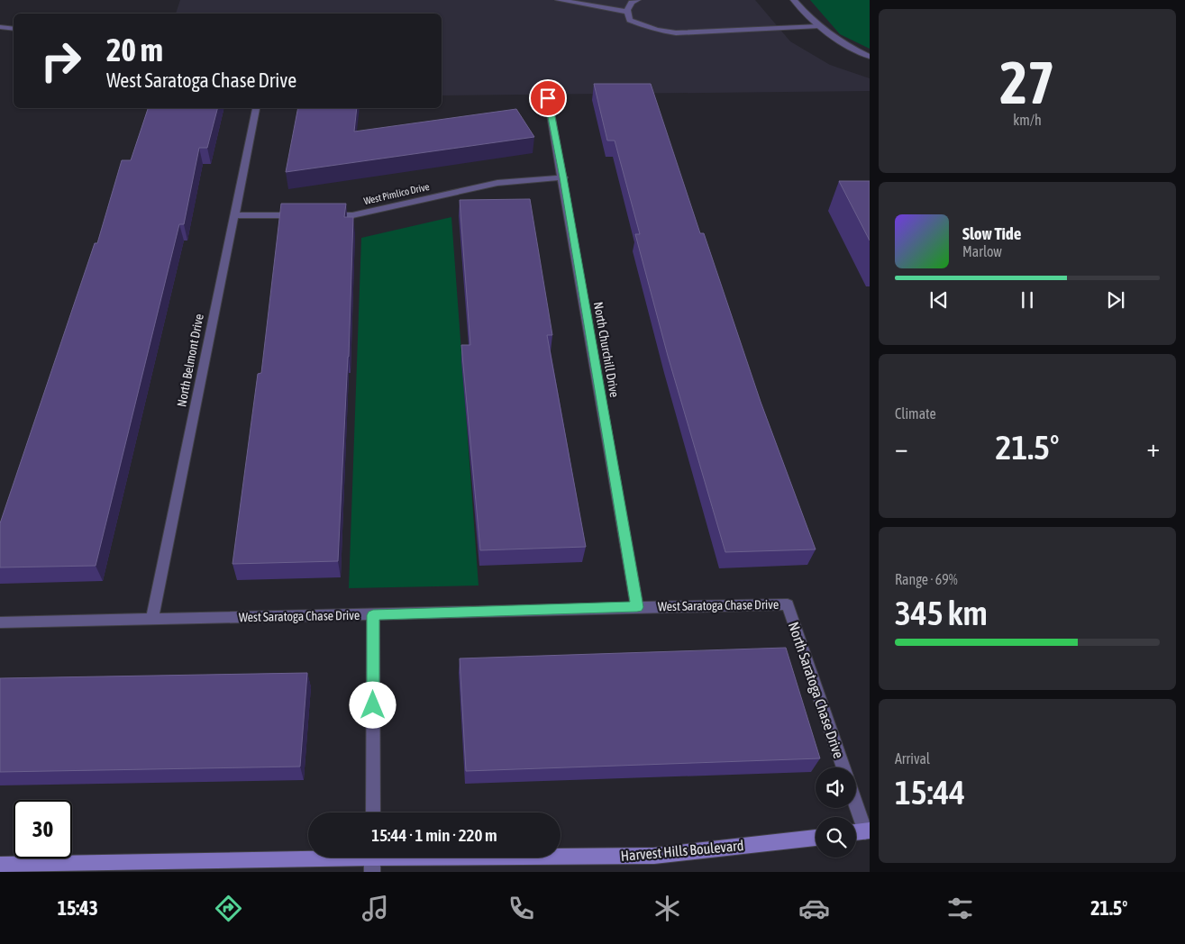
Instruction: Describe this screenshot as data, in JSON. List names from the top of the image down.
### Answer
{
  "streets": {
    "street": [
      "West Pimlico Drive",
      "North Churchill Drive",
      "North Belmont Drive",
      "West Saratoga Chase Drive",
      "North Saratoga Chase Drive",
      "Harvest Hills Boulevard"
    ]
  },
  "crossings": [
    ["West Pimlico Drive", "North Churchill Drive"],
    ["North Churchill Drive", "West Saratoga Chase Drive"],
    ["North Belmont Drive", "West Saratoga Chase Drive"],
    ["West Saratoga Chase Drive", "North Saratoga Chase Drive"]
  ],
  "page": {
    "tile": [
      ["27", "km/h"],
      "Climate",
      ["Range · 69%", "345 km"],
      ["Arrival", "15:44"]
    ],
    "turn": ["20 m", "West Saratoga Chase Drive"],
    "song": ["Slow Tide", "Marlow"],
    "heat": ["−", "21.5°", "+"],
    "limit": "30",
    "trip": "15:44 · 1 min · 220 m",
    "tabs": ["15:43", "21.5°"]
  }
}
